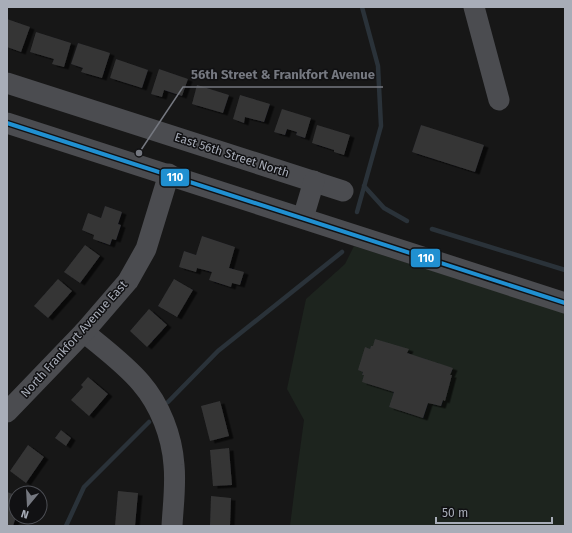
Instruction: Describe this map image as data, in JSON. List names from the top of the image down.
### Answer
{
  "streets": {
    "street": ["East 56th Street North", "North Frankfort Avenue East"]
  },
  "places": ["56th Street & Frankfort Avenue"],
  "lines": ["transit line 110"],
  "scale_bar": "50 m",
  "north": "bottom"
}
